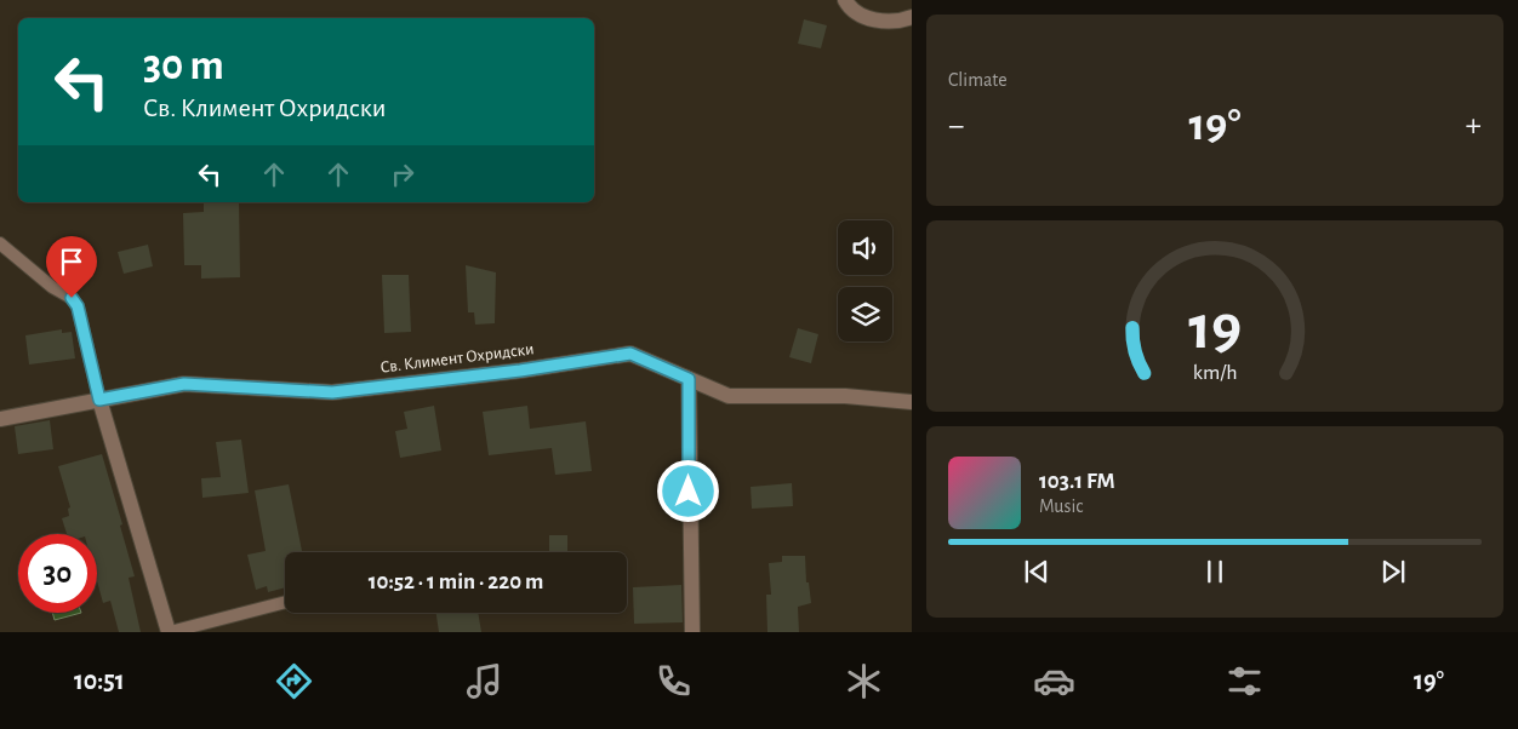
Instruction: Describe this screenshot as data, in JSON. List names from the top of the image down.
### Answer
{
  "streets": {
    "street": ["Св. Климент Охридски"]
  },
  "page": {
    "tile": "Climate",
    "turn": ["30 m", "Св. Климент Охридски"],
    "heat": ["−", "19°", "+"],
    "song": ["103.1 FM", "Music"],
    "limit": "30",
    "trip": "10:52 · 1 min · 220 m",
    "tabs": ["10:51", "19°"],
    "gauge": ["19", "km/h"]
  }
}
